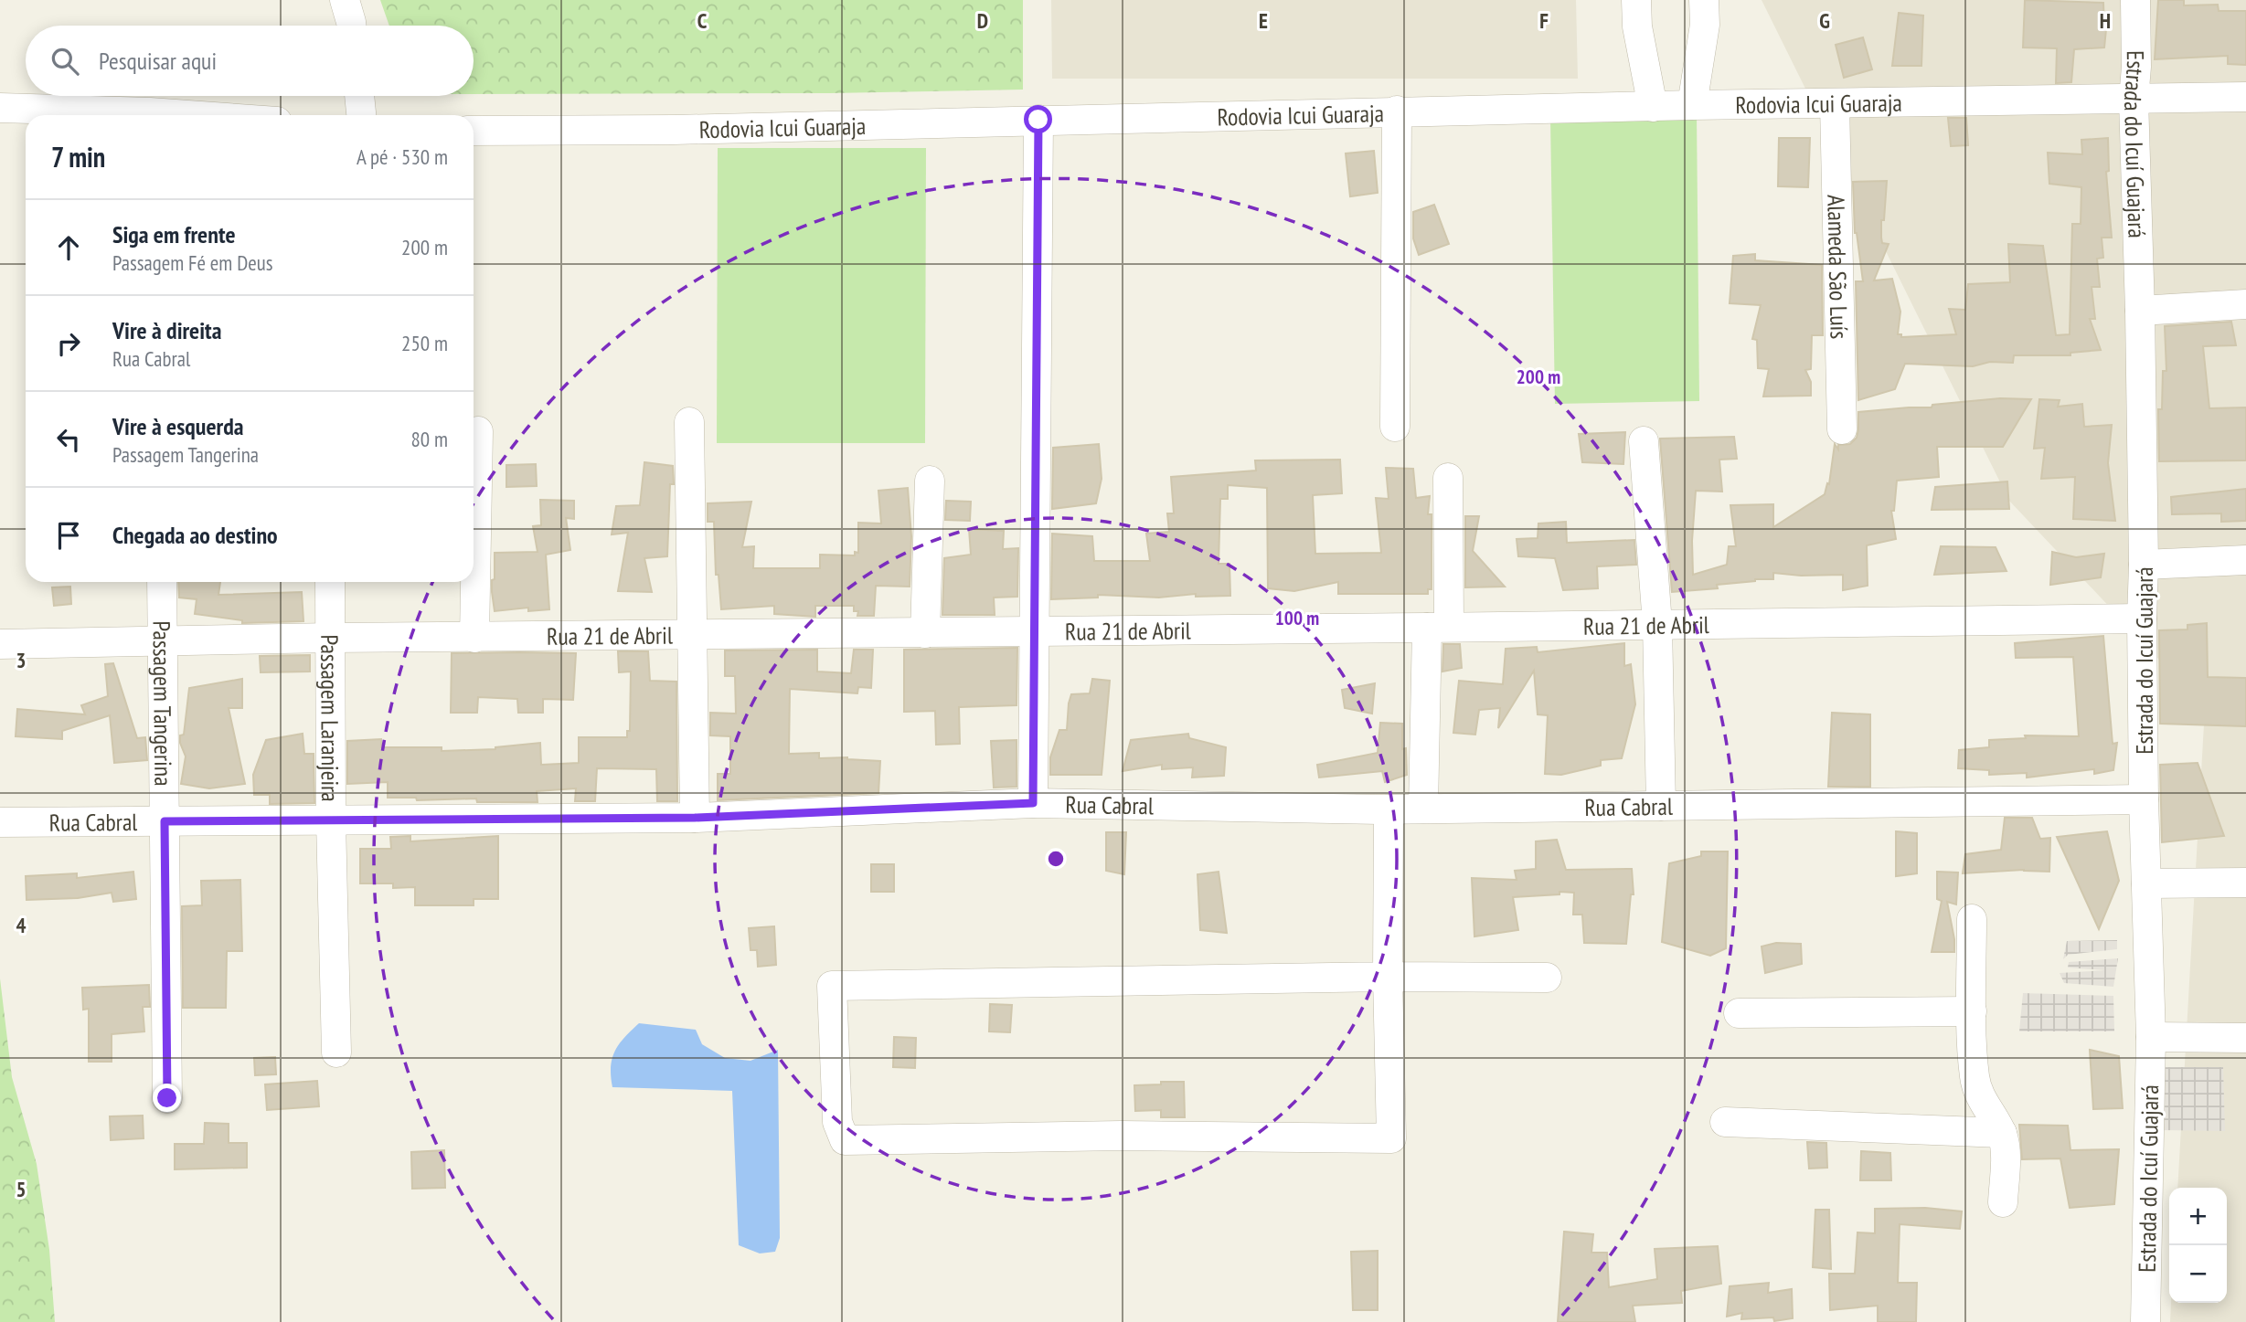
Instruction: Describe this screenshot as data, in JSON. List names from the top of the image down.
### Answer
{
  "streets": {
    "street": [
      "Rodovia Icui Guaraja",
      "Estrada do Icuí Guajará",
      "Alameda São Luís",
      "Rua 21 de Abril",
      "Passagem Tangerina",
      "Passagem Laranjeira",
      "Rua Cabral"
    ]
  },
  "crossings": [
    ["Rodovia Icui Guaraja", "Estrada do Icuí Guajará"],
    ["Rodovia Icui Guaraja", "Alameda São Luís"],
    ["Estrada do Icuí Guajará", "Rua 21 de Abril"],
    ["Estrada do Icuí Guajará", "Rua Cabral"],
    ["Rua 21 de Abril", "Passagem Tangerina"],
    ["Rua 21 de Abril", "Passagem Laranjeira"],
    ["Passagem Tangerina", "Rua Cabral"],
    ["Passagem Laranjeira", "Rua Cabral"]
  ],
  "page": {
    "search": "Pesquisar aqui",
    "heading": ["7 min", "A pé · 530 m"],
    "list": [
      ["Siga em frente", "Passagem Fé em Deus", "200 m"],
      ["Vire à direita", "Rua Cabral", "250 m"],
      ["Vire à esquerda", "Passagem Tangerina", "80 m"],
      "Chegada ao destino"
    ],
    "map_buttons": ["+", "−"]
  },
  "grid": {
    "columns": [
      "C",
      "D",
      "E",
      "F",
      "G",
      "H"
    ],
    "rows": ["3", "4", "5"]
  },
  "rings": ["200 m", "100 m"]
}
